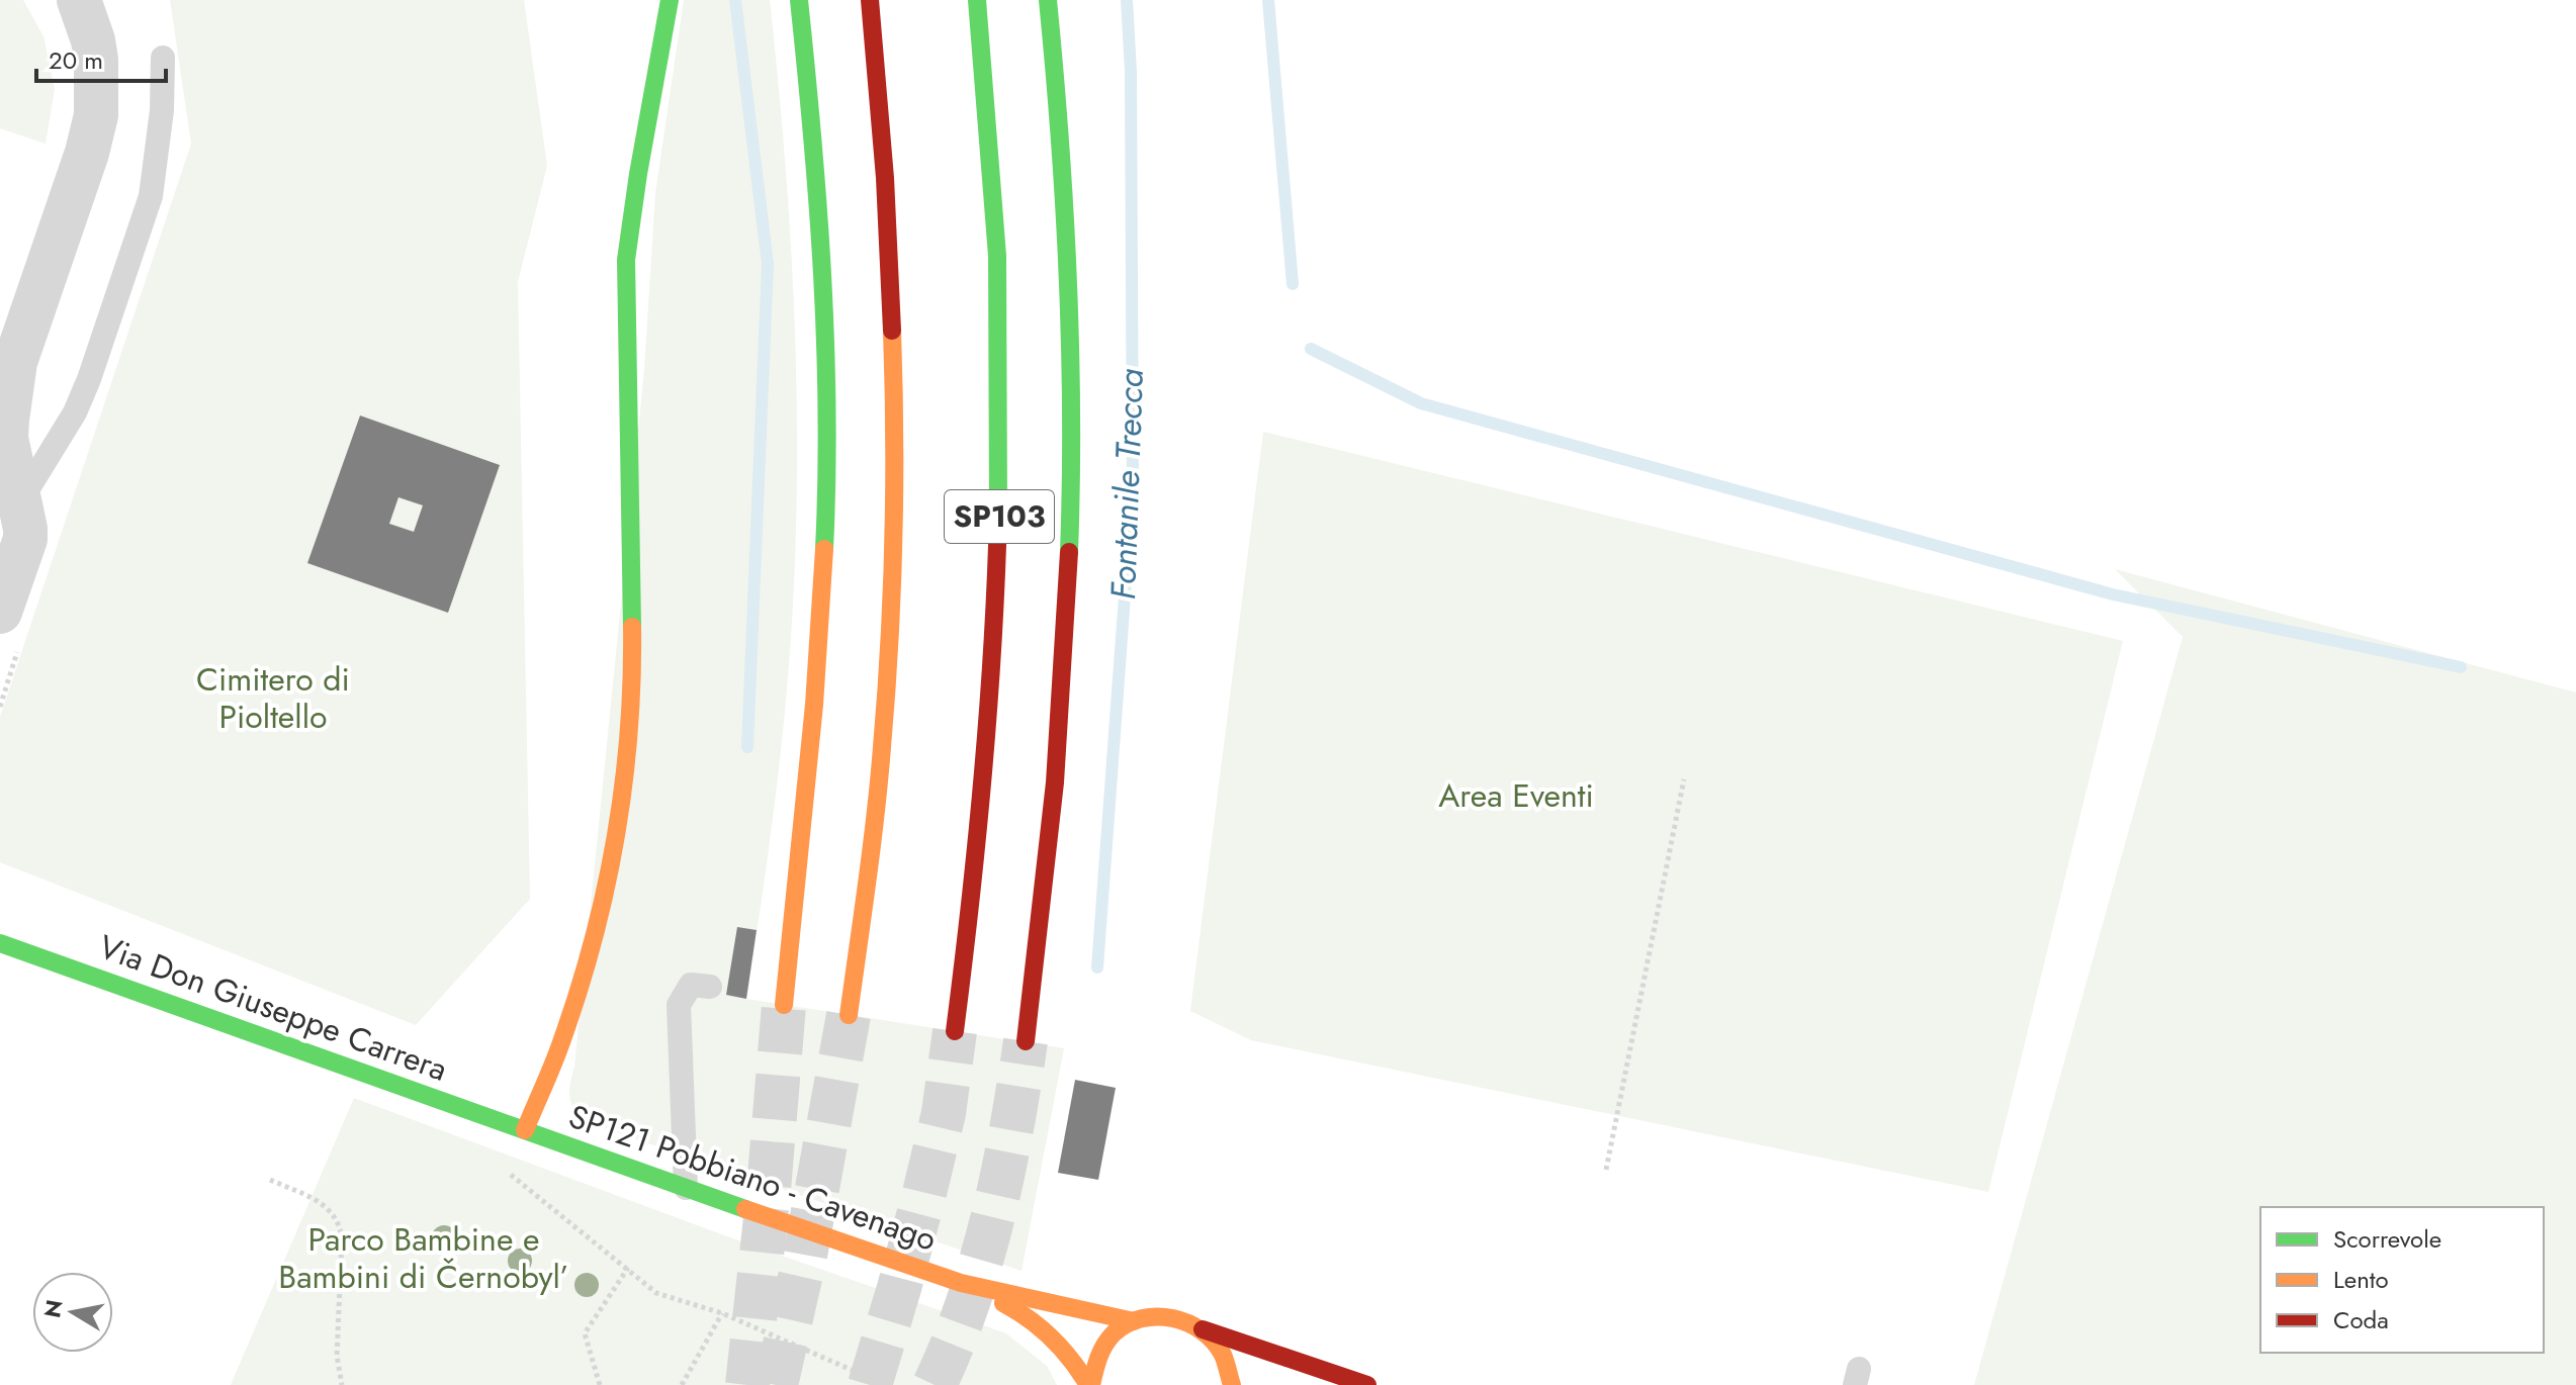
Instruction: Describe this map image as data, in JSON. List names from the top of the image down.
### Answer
{
  "streets": {
    "main road": ["SP103", "Via Don Giuseppe Carrera", "SP121 Pobbiano - Cavenago"]
  },
  "crossings": [
    ["Via Don Giuseppe Carrera", "SP121 Pobbiano - Cavenago"]
  ],
  "water": ["Fontanile Trecca"],
  "parks": ["Cimitero di Pioltello", "Area Eventi", "Parco Bambine e Bambini di Černobyl’"],
  "legend": ["Scorrevole", "Lento", "Coda"],
  "scale_bar": "20 m",
  "north": "left"
}
